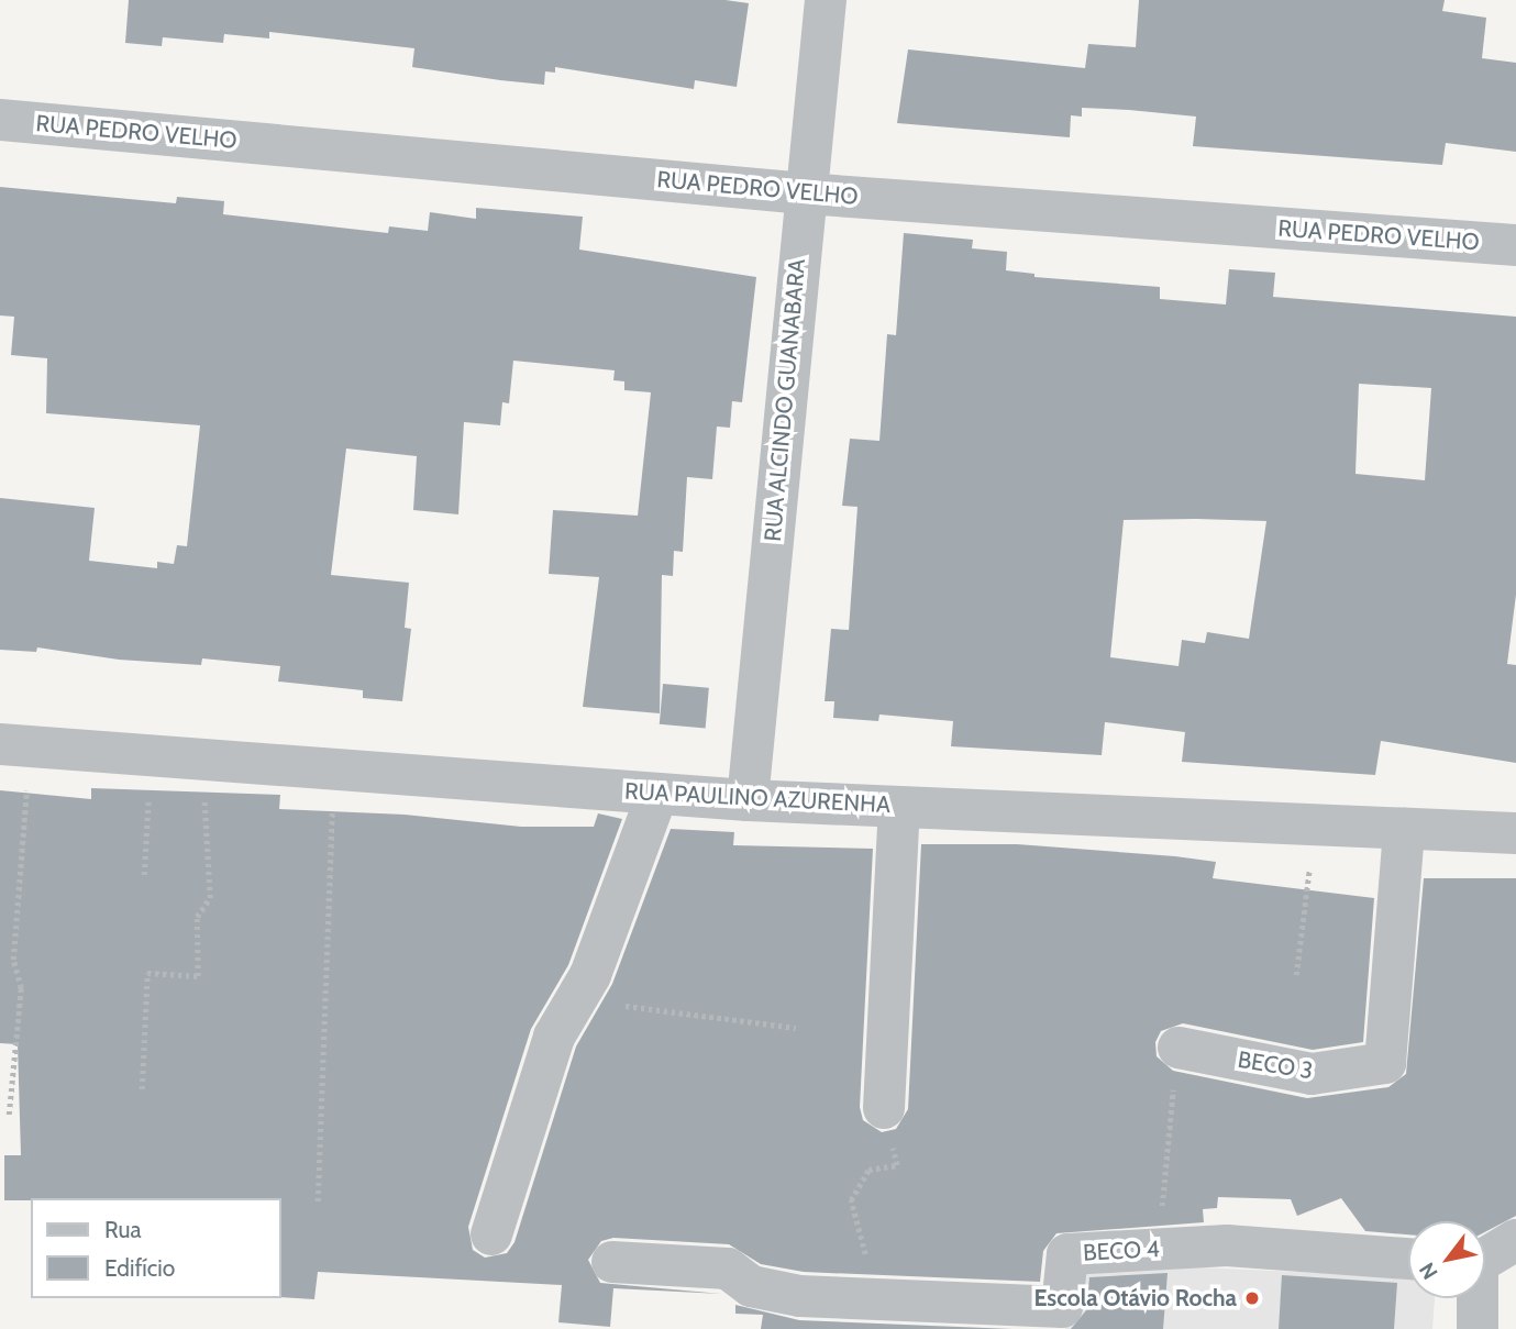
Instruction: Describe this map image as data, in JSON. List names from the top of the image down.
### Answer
{
  "streets": {
    "street": [
      "RUA PEDRO VELHO",
      "RUA ALCINDO GUANABARA",
      "RUA PAULINO AZURENHA",
      "BECO 3",
      "BECO 4"
    ]
  },
  "crossings": [
    ["RUA PEDRO VELHO", "RUA ALCINDO GUANABARA"],
    ["RUA ALCINDO GUANABARA", "RUA PAULINO AZURENHA"],
    ["RUA PAULINO AZURENHA", "BECO 3"]
  ],
  "places": ["Escola Otávio Rocha"],
  "legend": ["Rua", "Edifício"],
  "north": "bottom left"
}
